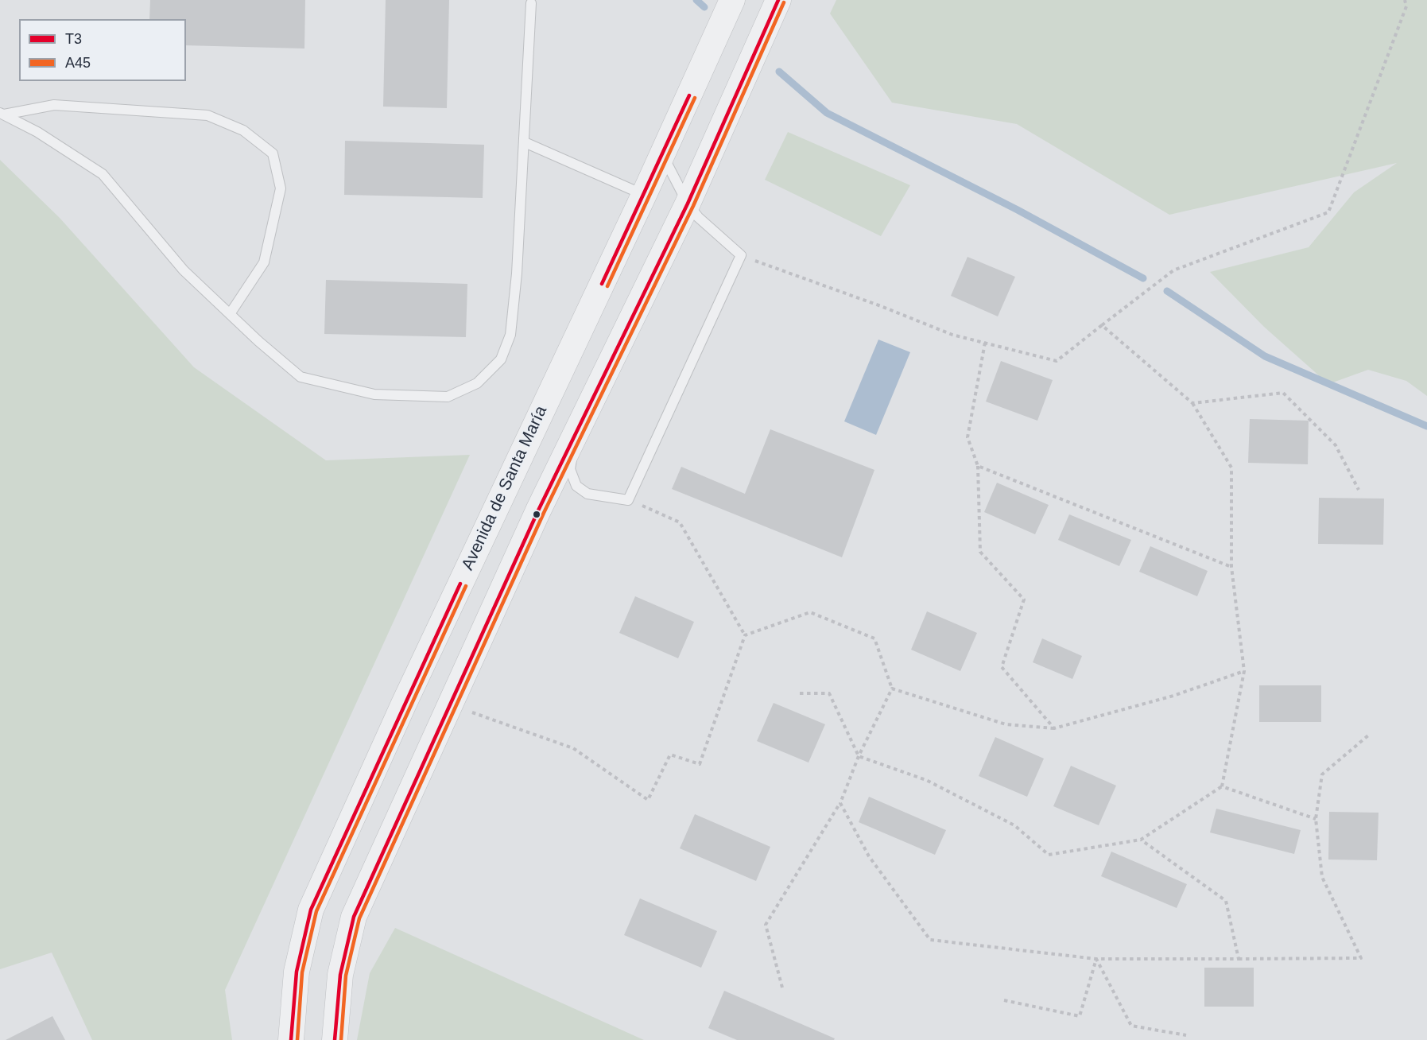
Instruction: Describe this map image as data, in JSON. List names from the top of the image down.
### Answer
{
  "streets": {
    "street": ["Avenida de Santa María"]
  },
  "lines": ["transit line T3", "transit line A45"],
  "legend": ["T3", "A45"]
}
